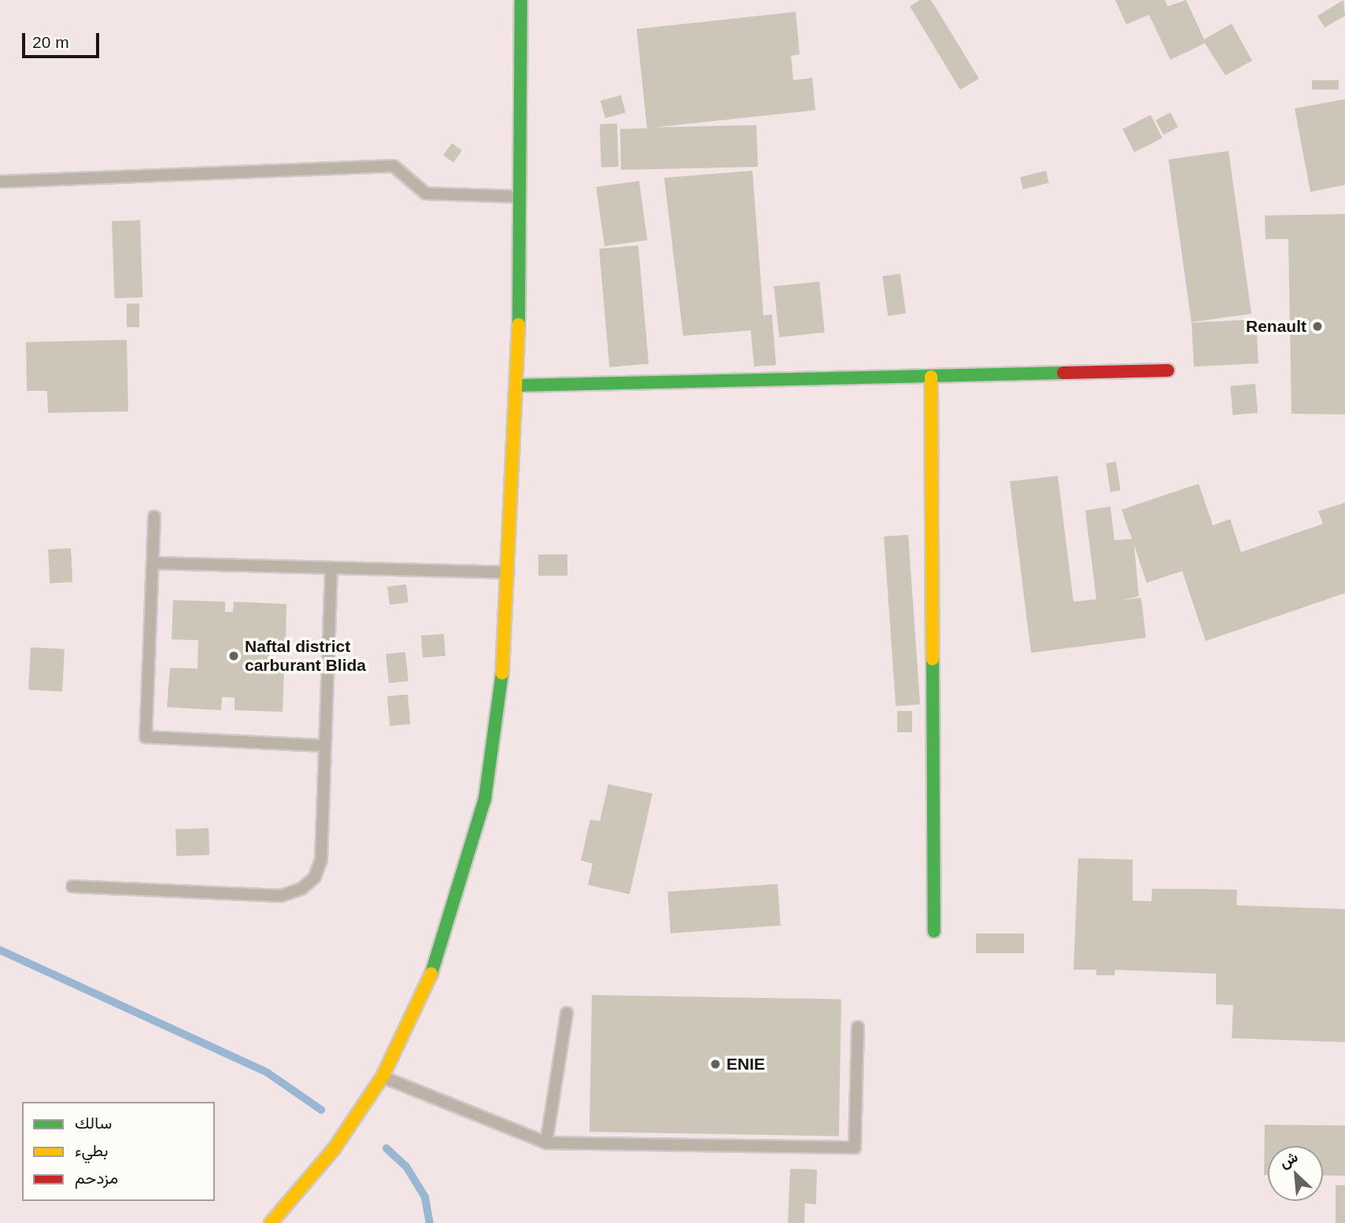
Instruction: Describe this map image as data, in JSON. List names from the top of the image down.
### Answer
{
  "places": ["Renault", "Naftal district carburant Blida", "ENIE"],
  "legend": ["سالك", "بطيء", "مزدحم"],
  "scale_bar": "20 m",
  "north": "top left"
}
